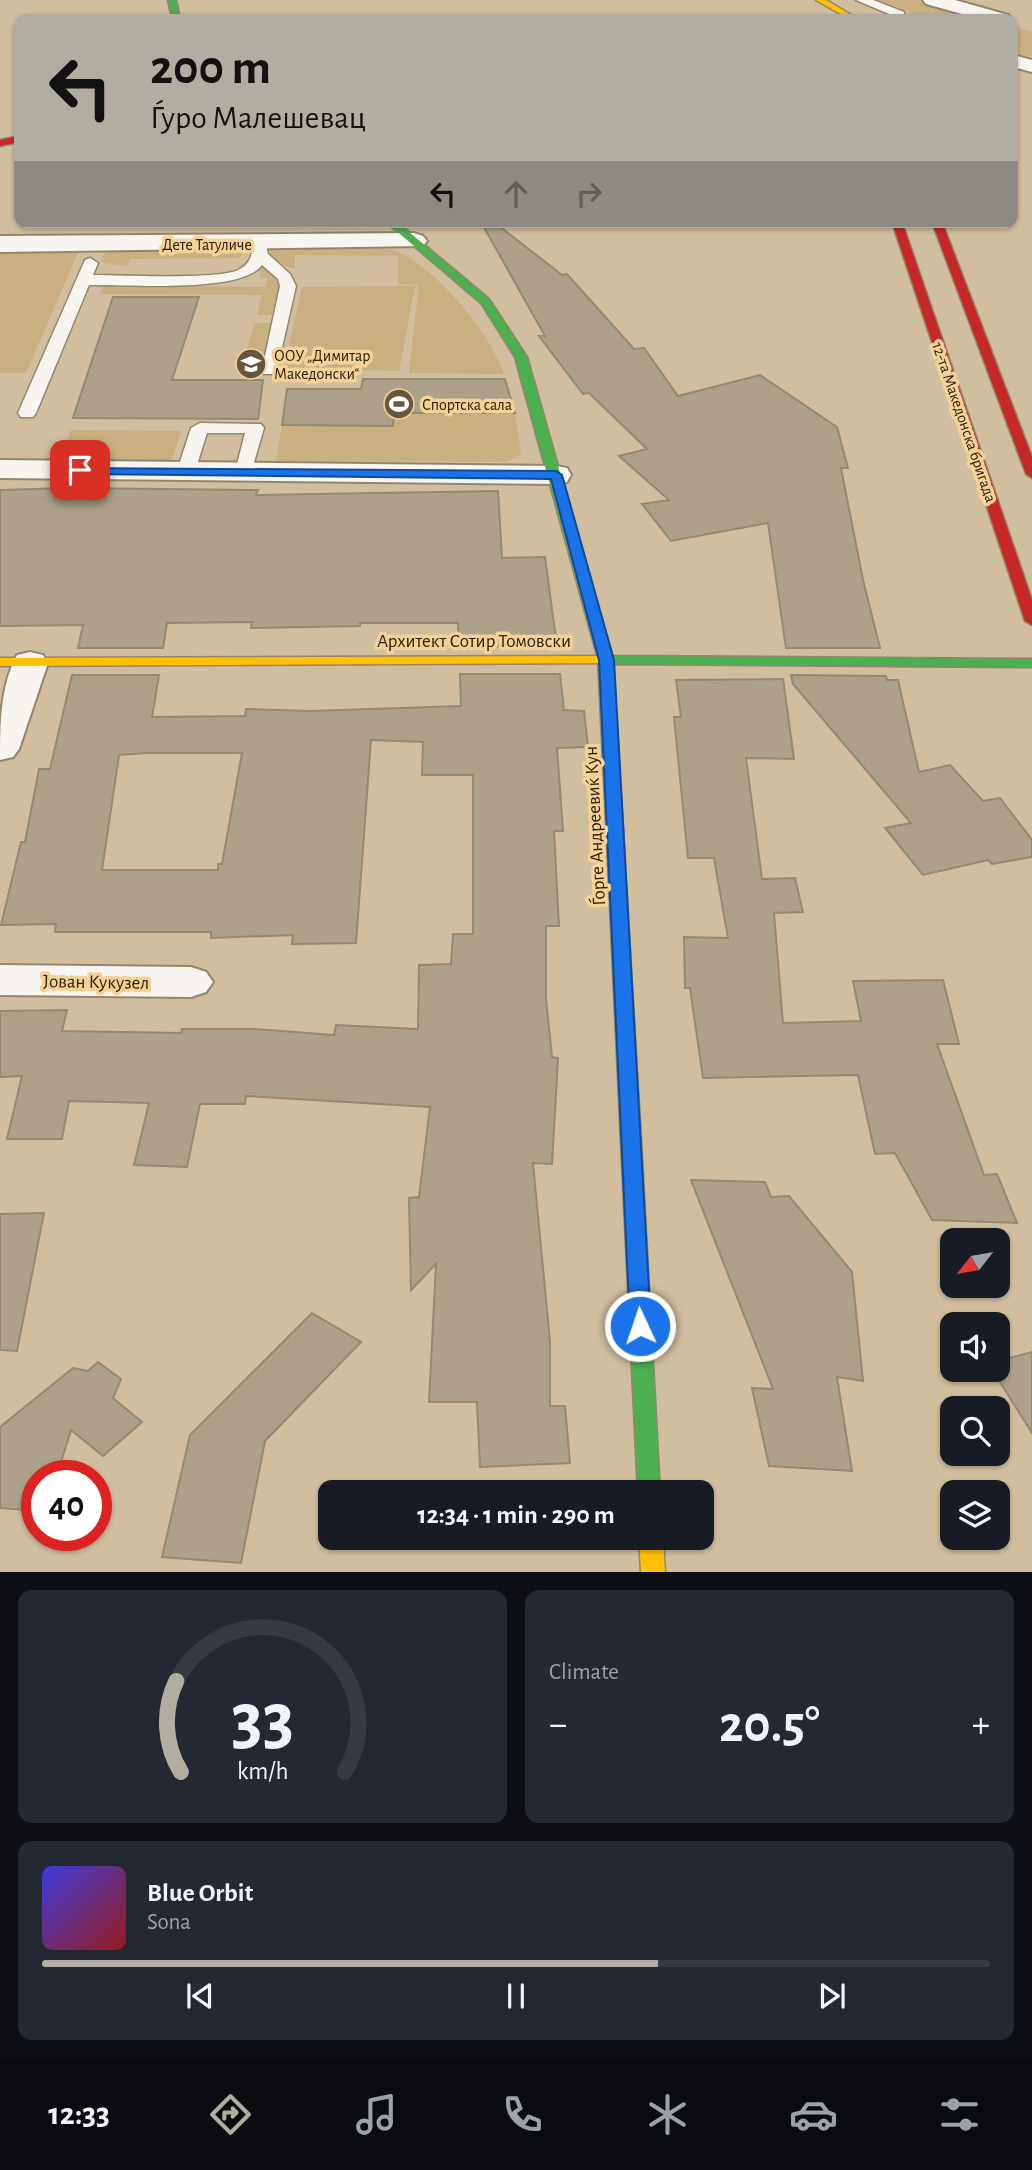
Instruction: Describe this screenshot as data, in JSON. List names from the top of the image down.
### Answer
{
  "streets": {
    "street": [
      "Дете Татуличе",
      "12-та Македонска бригада",
      "Архитект Сотир Томовски",
      "Ѓорге Андреевиќ Кун",
      "Јован Кукузел"
    ]
  },
  "crossings": [
    ["Дете Татуличе", "Ѓорге Андреевиќ Кун"],
    ["Архитект Сотир Томовски", "Ѓорге Андреевиќ Кун"]
  ],
  "places": {
    "school or university": ["ООУ „Димитар Македонски“"],
    "sports": ["Спортска сала"]
  },
  "north": "bottom left",
  "page": {
    "turn": ["200 m", "Ѓуро Малешевац"],
    "limit": "40",
    "trip": "12:34 · 1 min · 290 m",
    "tile": "Climate",
    "heat": ["−", "20.5°", "+"],
    "song": ["Blue Orbit", "Sona"],
    "tabs": "12:33",
    "gauge": ["33", "km/h"]
  }
}
